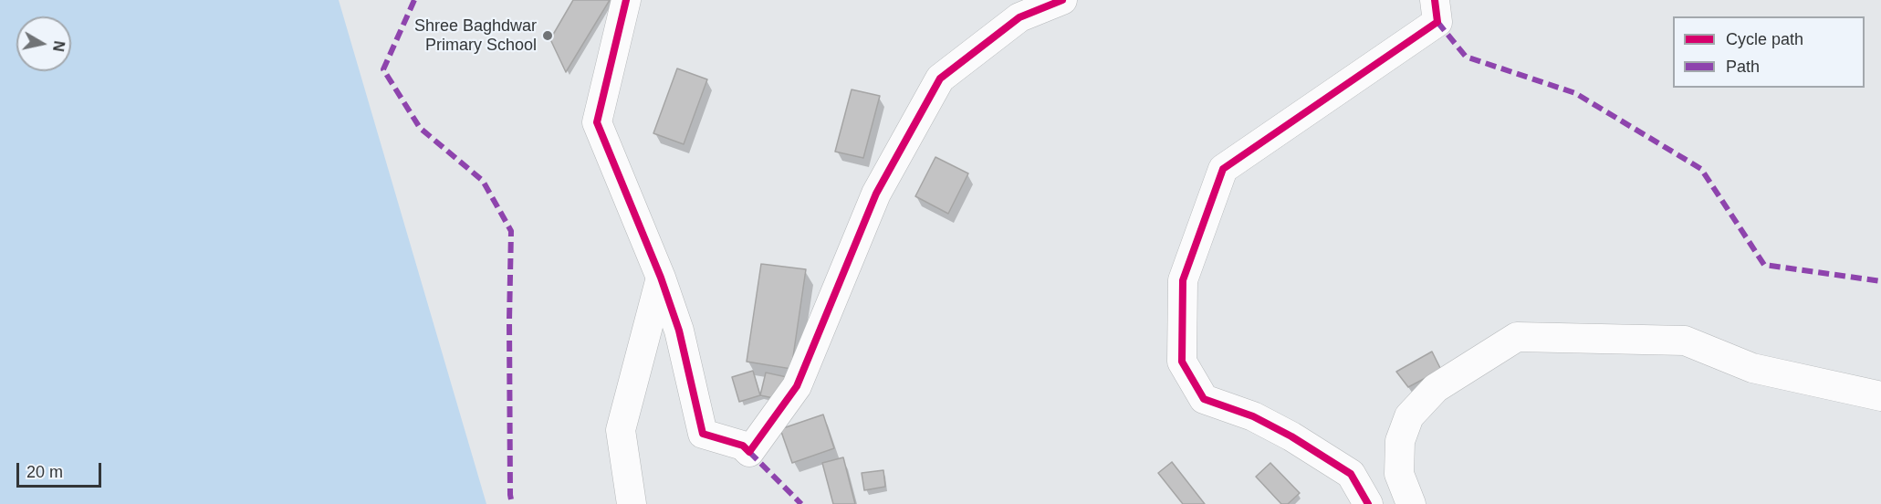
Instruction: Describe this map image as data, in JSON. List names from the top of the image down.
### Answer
{
  "places": ["Shree Baghdwar Primary School"],
  "legend": ["Cycle path", "Path"],
  "scale_bar": "20 m",
  "north": "right"
}
